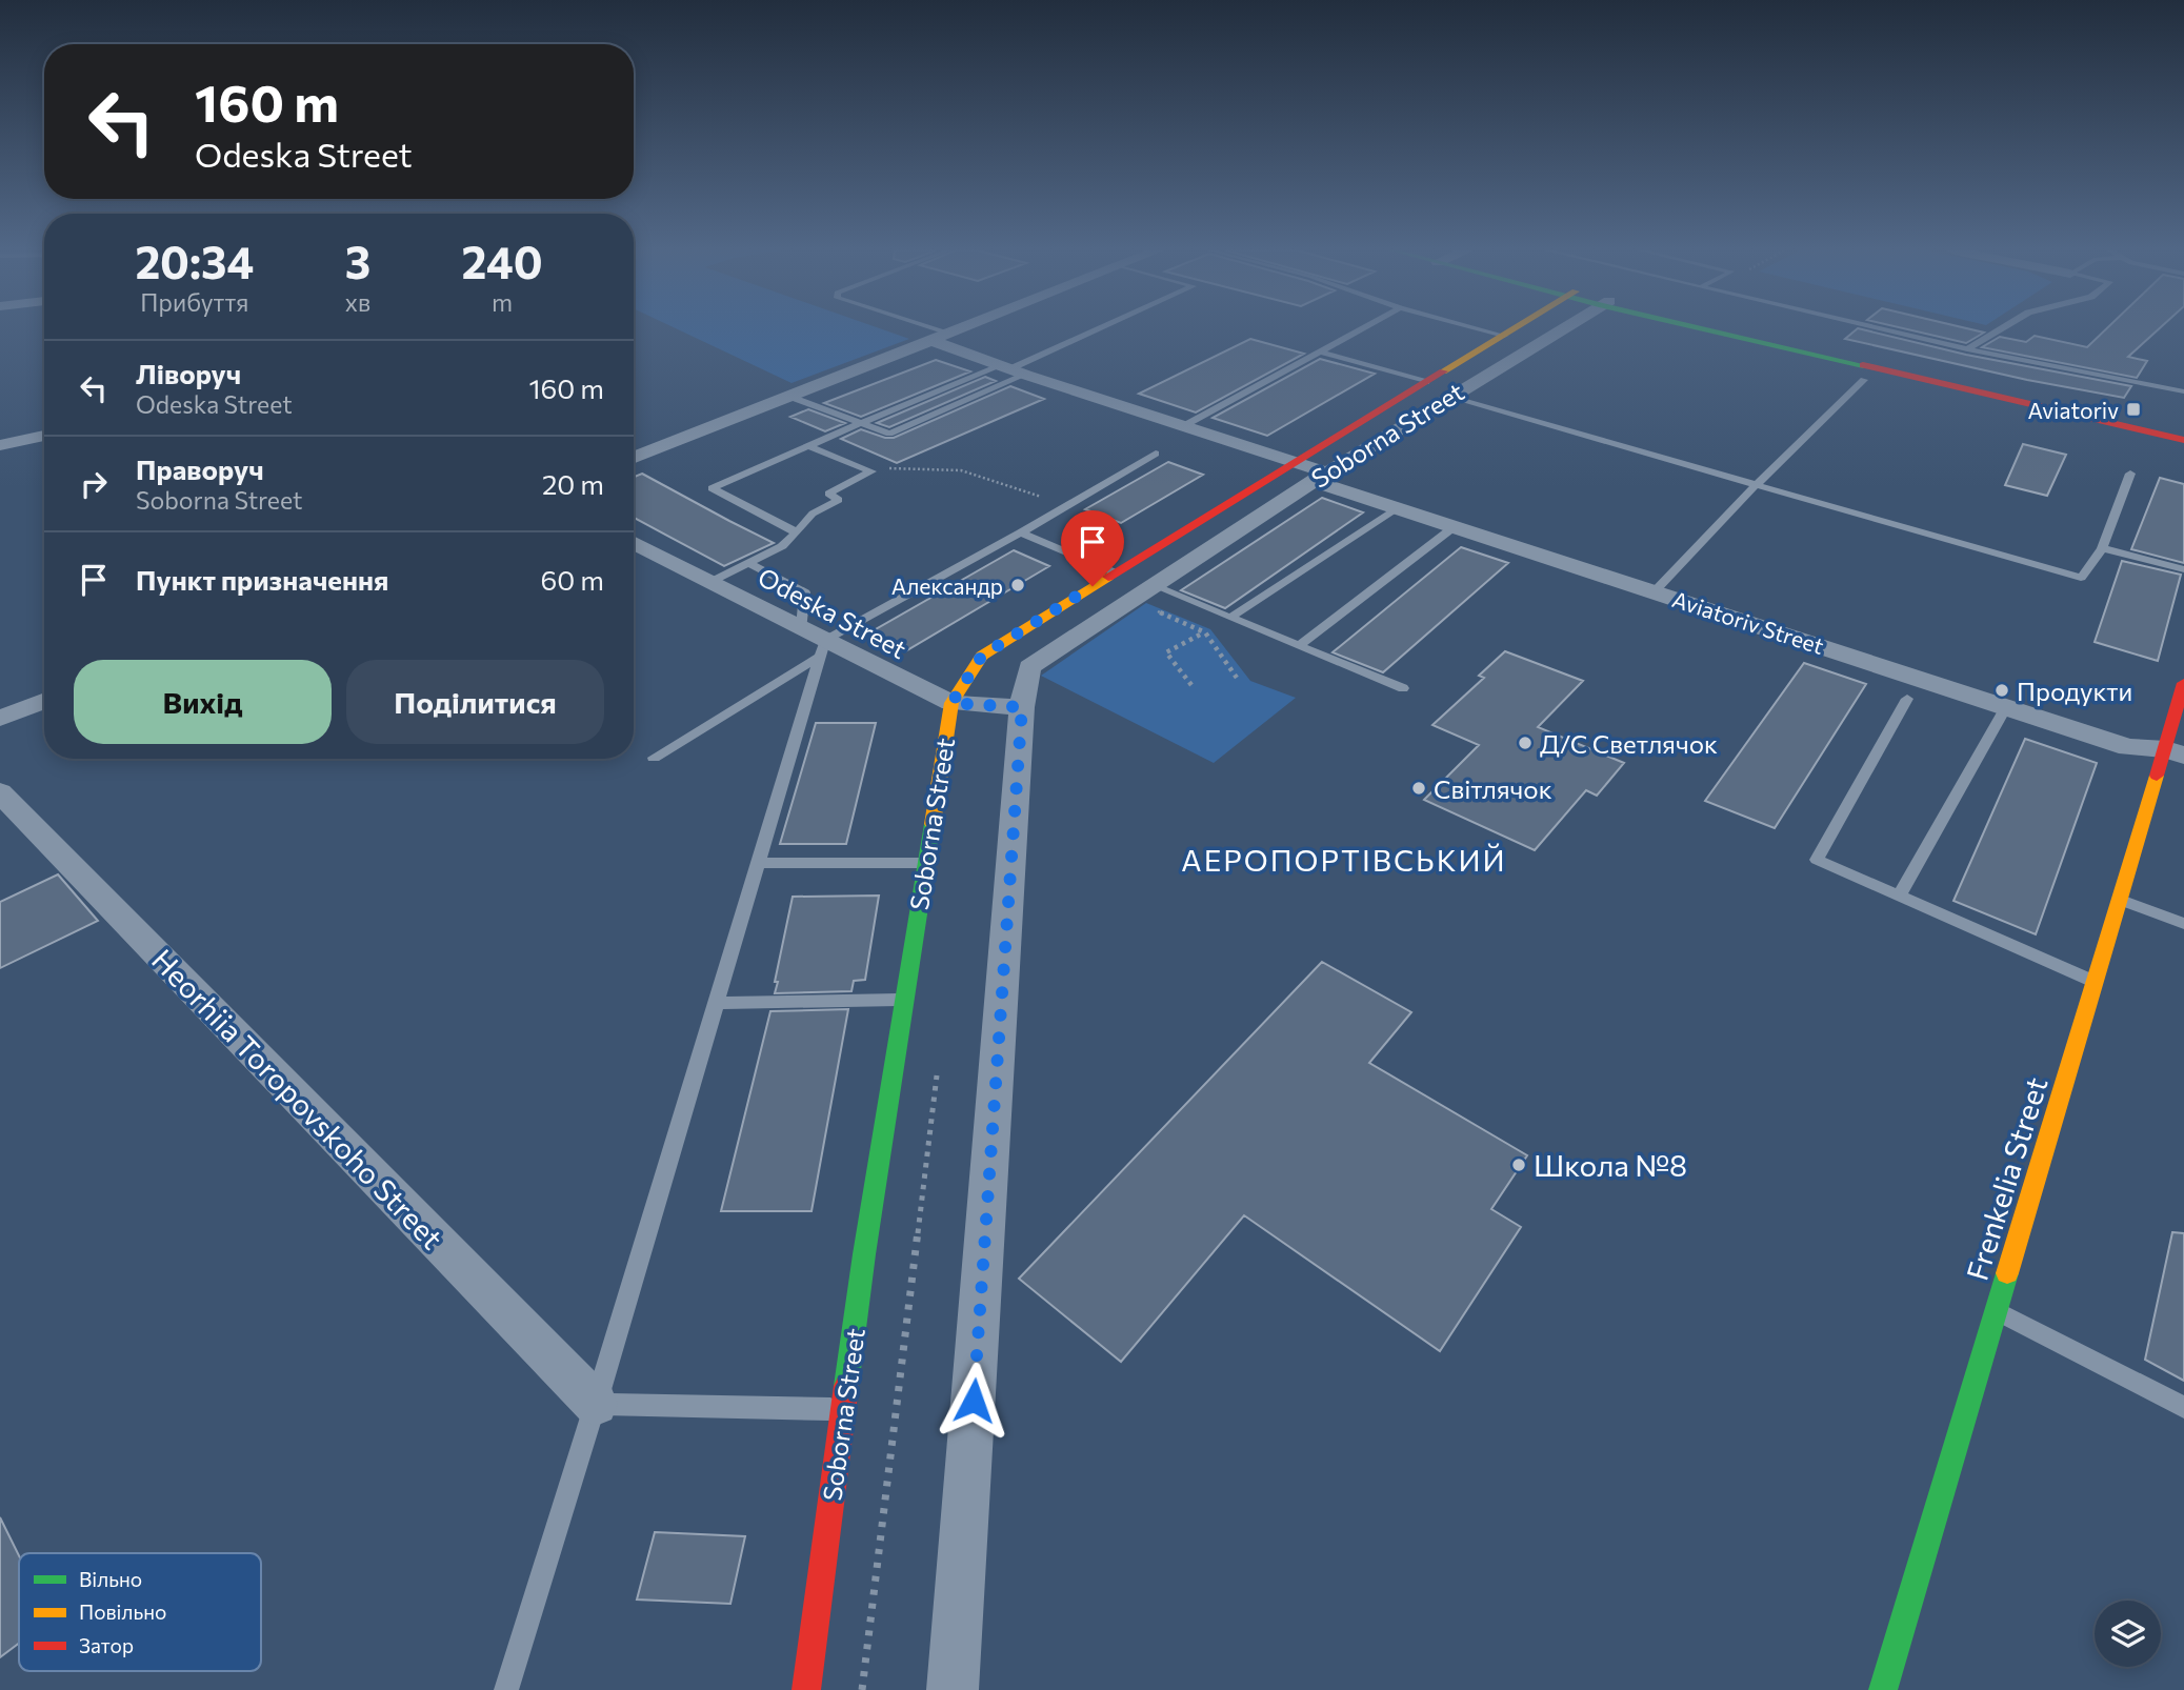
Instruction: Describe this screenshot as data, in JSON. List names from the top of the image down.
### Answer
{
  "streets": {
    "main road": ["Soborna Street", "Frenkelia Street"],
    "street": ["Odeska Street", "Aviatoriv Street", "Heorhiia Toropovskoho Street"]
  },
  "crossings": [
    ["Soborna Street", "Odeska Street"],
    ["Soborna Street", "Aviatoriv Street"],
    ["Aviatoriv Street", "Frenkelia Street"]
  ],
  "districts": ["АЕРОПОРТІВСЬКИЙ"],
  "places": {
    "transit": ["Aviatoriv"],
    "other": [
      "Александр",
      "Продукти",
      "Д/С Светлячок",
      "Світлячок",
      "Школа №8"
    ]
  },
  "legend": ["Вільно", "Повільно", "Затор"],
  "page": {
    "turn": ["160 m", "Odeska Street"],
    "eta": [
      "20:34",
      "Прибуття",
      "3",
      "хв",
      "240",
      "m"
    ],
    "list": [
      {
        "name": "Ліворуч",
        "note": "Odeska Street",
        "value": "160 m"
      },
      {
        "name": "Праворуч",
        "note": "Soborna Street",
        "value": "20 m"
      },
      {
        "name": "Пункт призначення",
        "value": "60 m"
      }
    ],
    "buttons": ["Вихід", "Поділитися"]
  }
}
